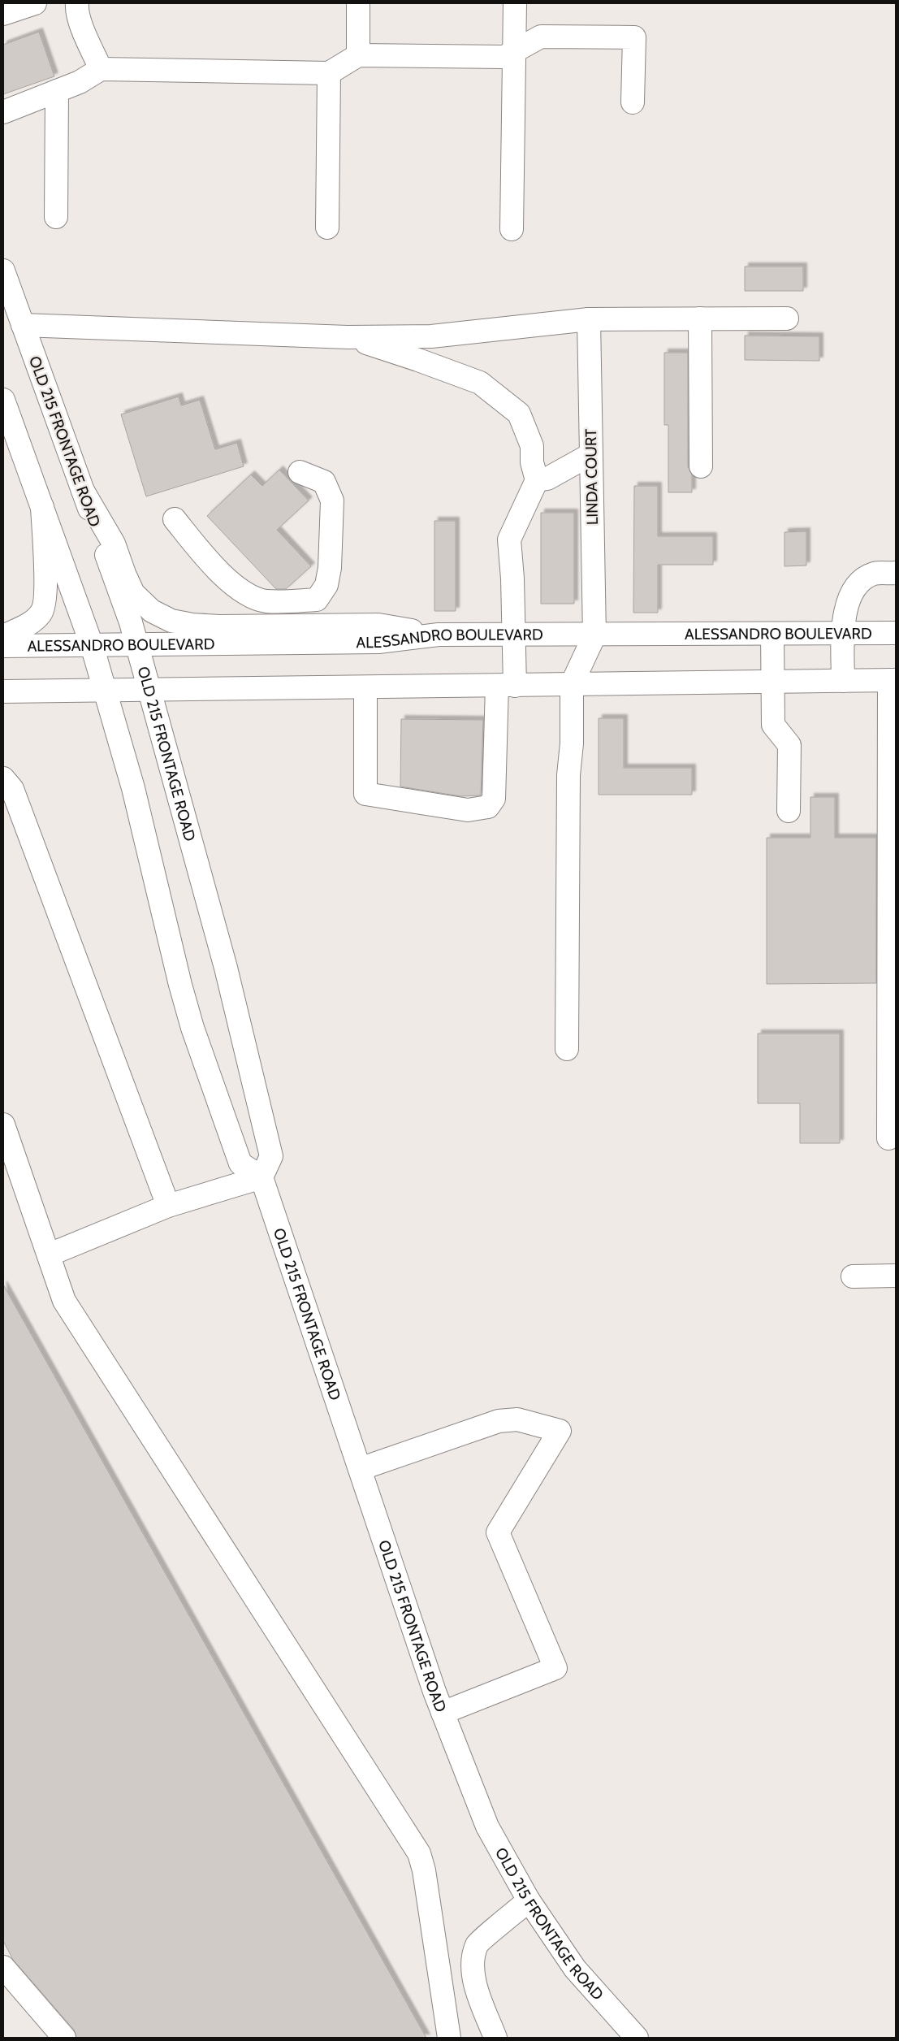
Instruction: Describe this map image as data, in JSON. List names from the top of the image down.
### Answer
{
  "streets": {
    "street": ["OLD 215 FRONTAGE ROAD", "LINDA COURT", "ALESSANDRO BOULEVARD"]
  },
  "crossings": [
    ["OLD 215 FRONTAGE ROAD", "ALESSANDRO BOULEVARD"],
    ["LINDA COURT", "ALESSANDRO BOULEVARD"]
  ]
}
